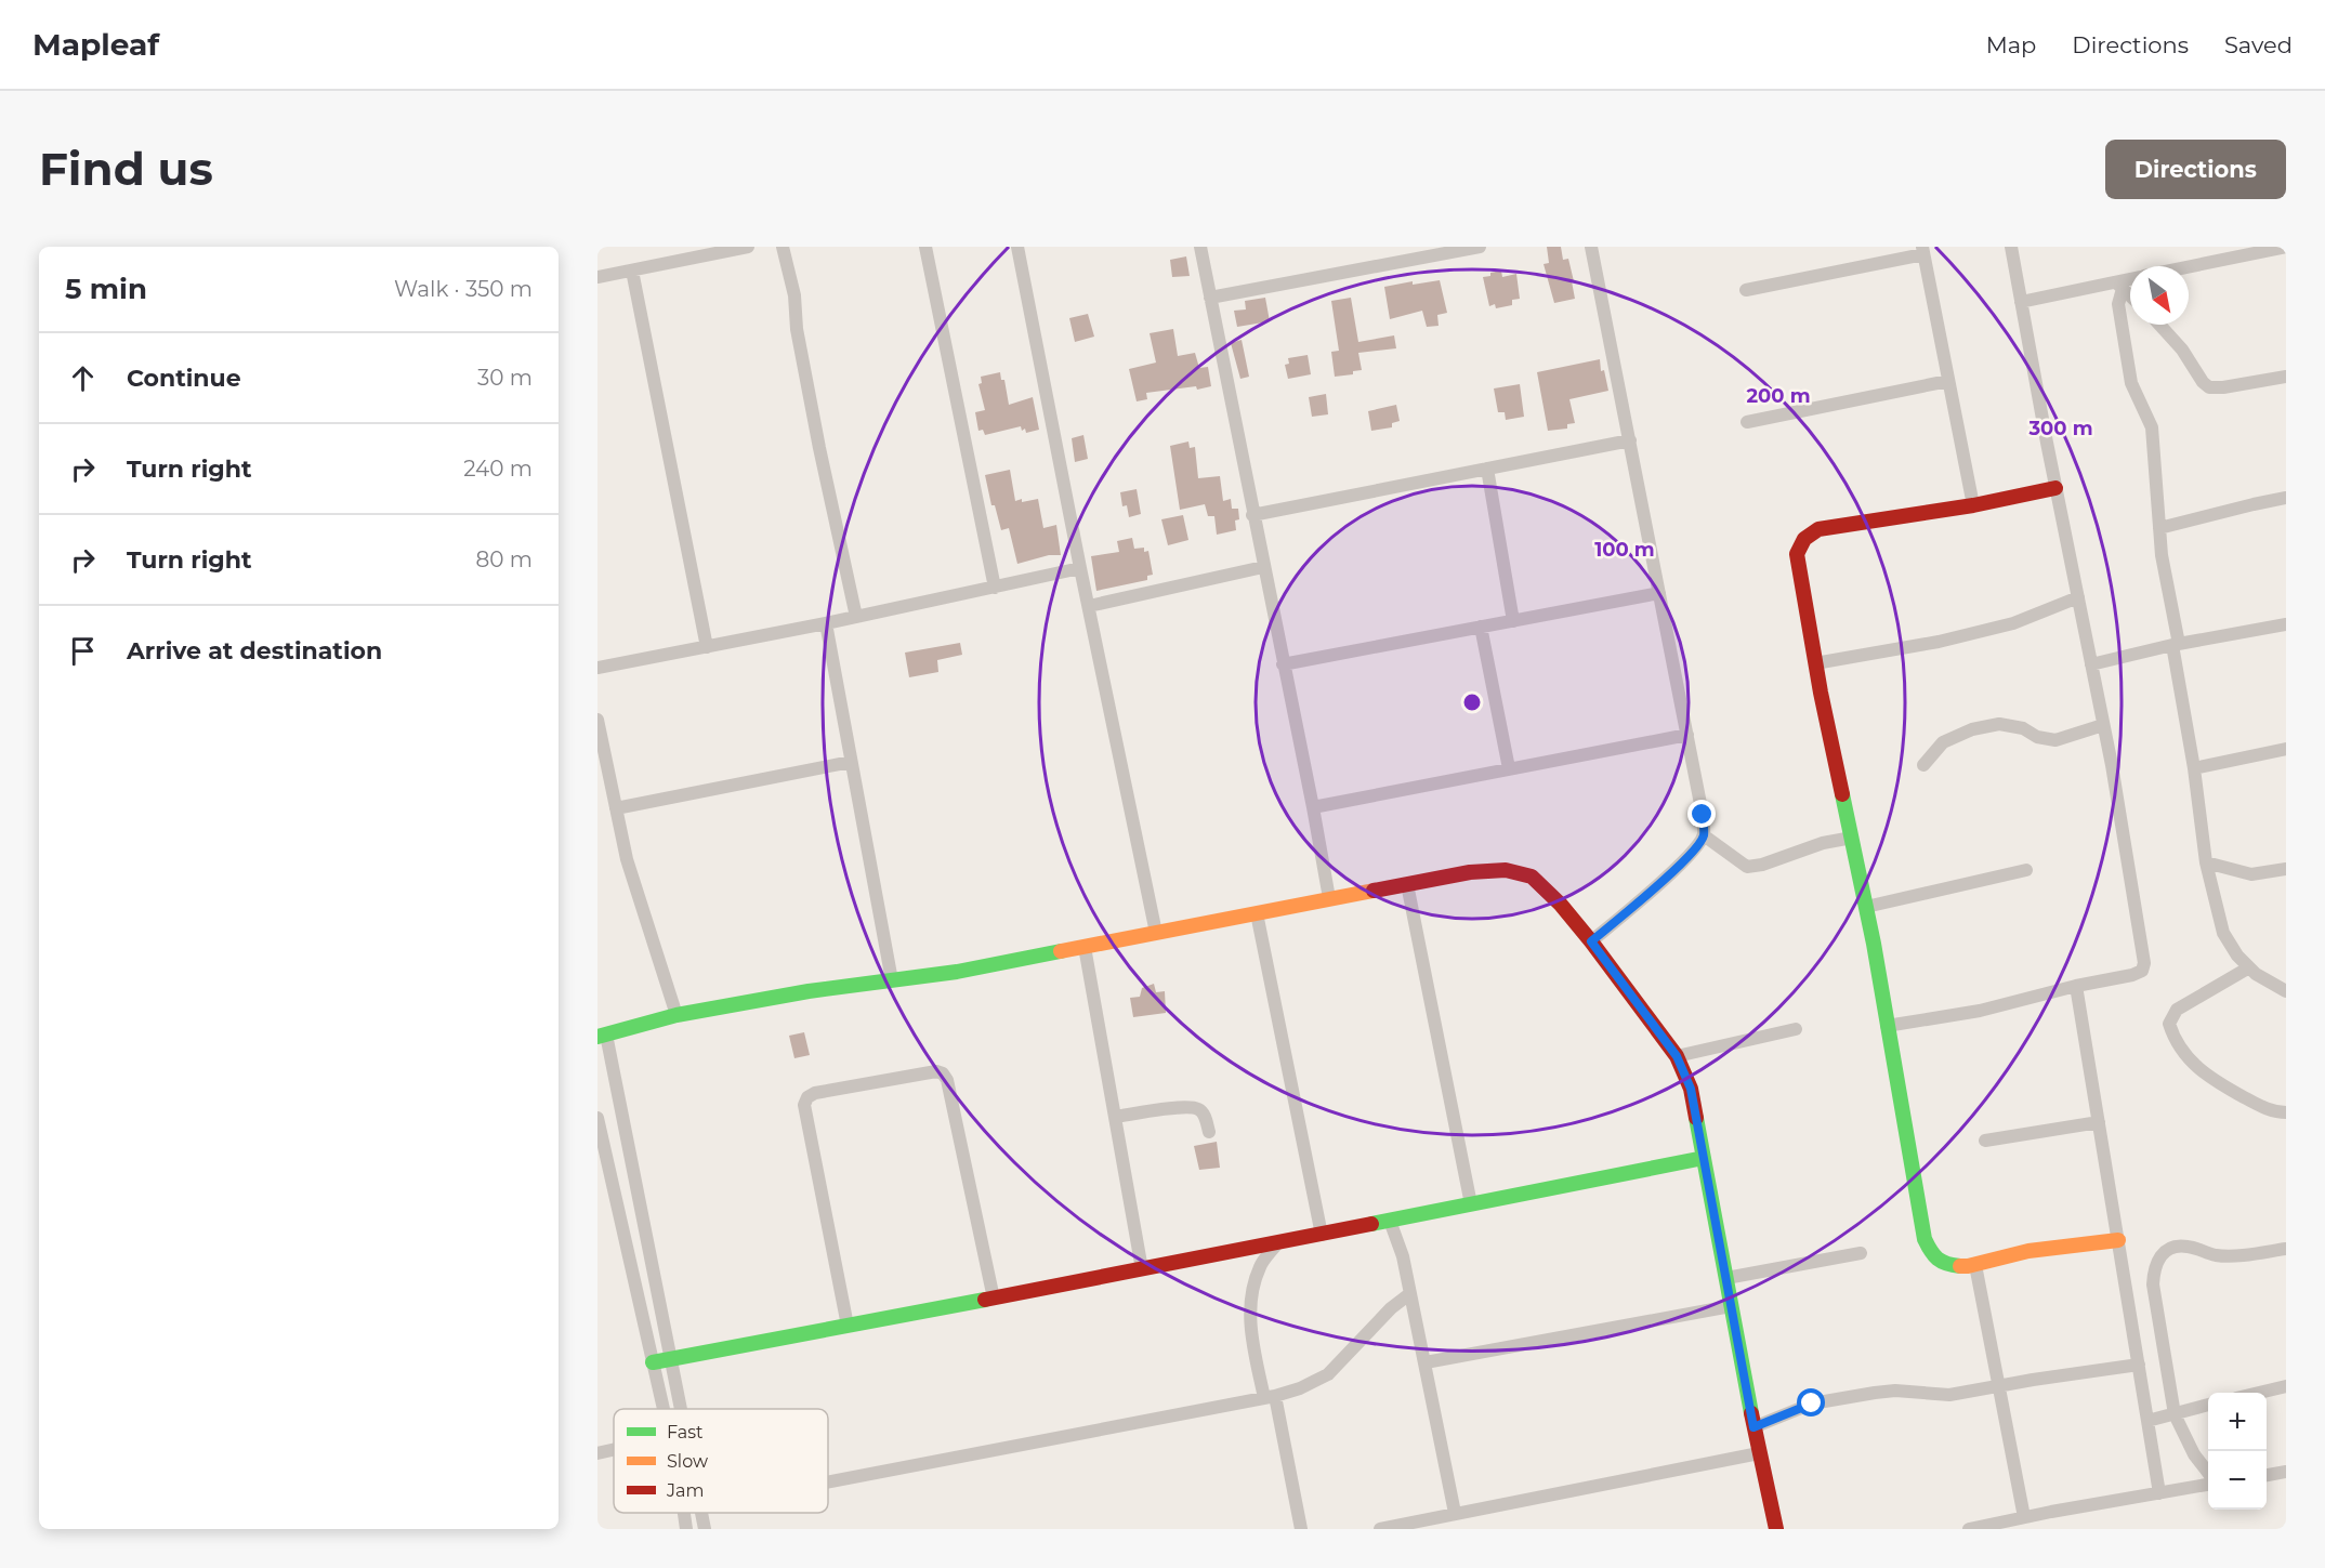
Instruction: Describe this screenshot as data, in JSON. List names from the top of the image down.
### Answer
{
  "legend": ["Fast", "Slow", "Jam"],
  "north": "bottom right",
  "page": {
    "header": "Mapleaf",
    "nav": ["Map", "Directions", "Saved"],
    "buttons": "Directions",
    "title": "Find us",
    "heading": ["5 min", "Walk · 350 m"],
    "list": [
      ["Continue", "30 m"],
      ["Turn right", "240 m"],
      ["Turn right", "80 m"],
      "Arrive at destination"
    ],
    "map_buttons": ["+", "−"]
  },
  "rings": ["200 m", "300 m", "100 m"]
}
